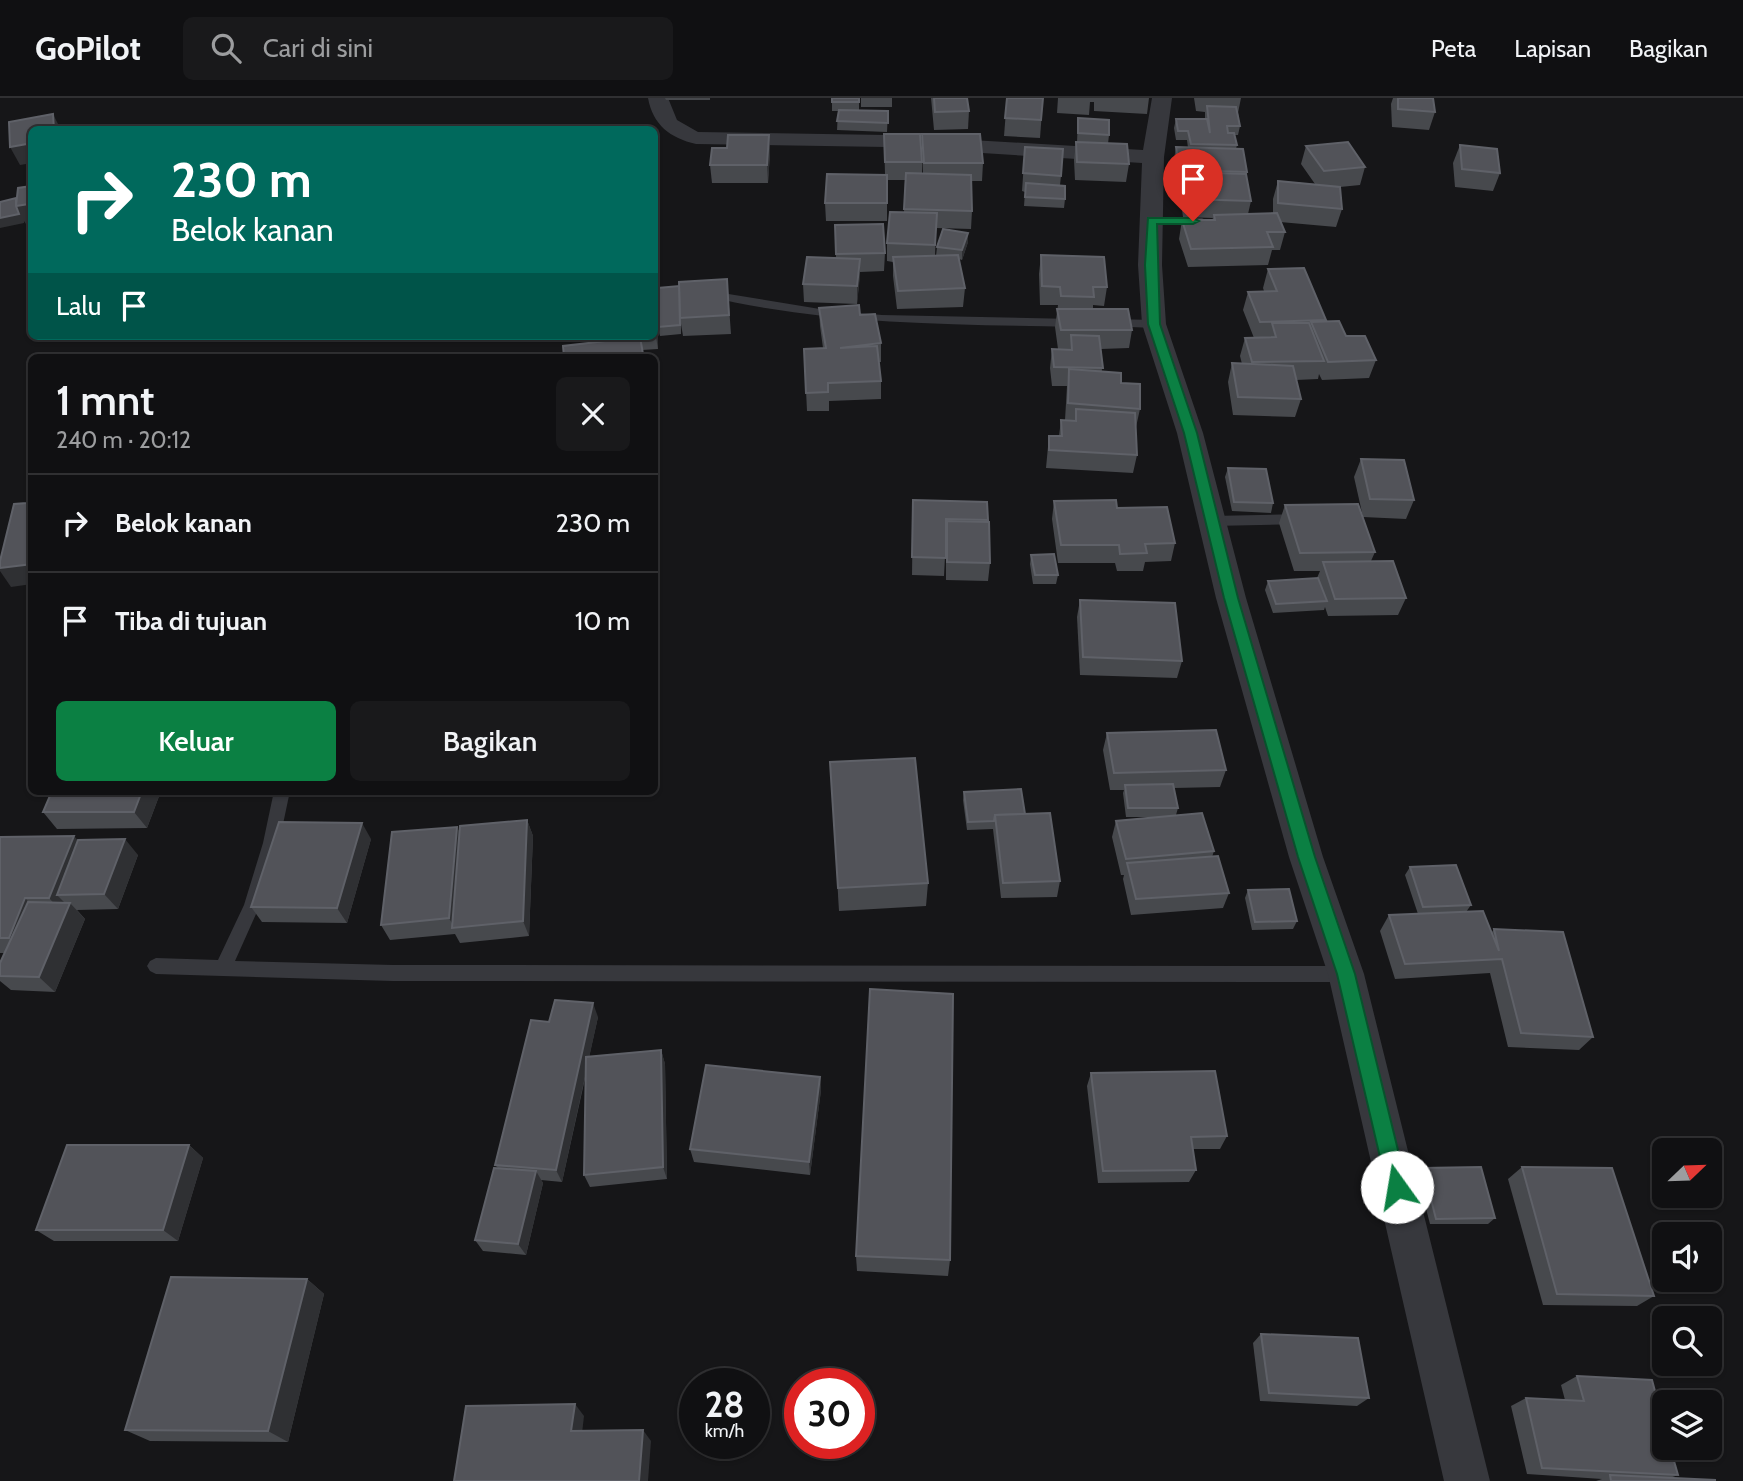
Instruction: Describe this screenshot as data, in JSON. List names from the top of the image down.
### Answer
{
  "north": "top right",
  "page": {
    "header": "GoPilot",
    "search": "Cari di sini",
    "nav": ["Peta", "Lapisan", "Bagikan"],
    "turn": ["230 m", "Belok kanan"],
    "then": "Lalu",
    "heading": ["1 mnt", "240 m · 20:12"],
    "list": [
      {
        "name": "Belok kanan",
        "value": "230 m"
      },
      {
        "name": "Tiba di tujuan",
        "value": "10 m"
      }
    ],
    "buttons": ["Keluar", "Bagikan"],
    "speed": "28 km/h",
    "limit": "30"
  }
}
